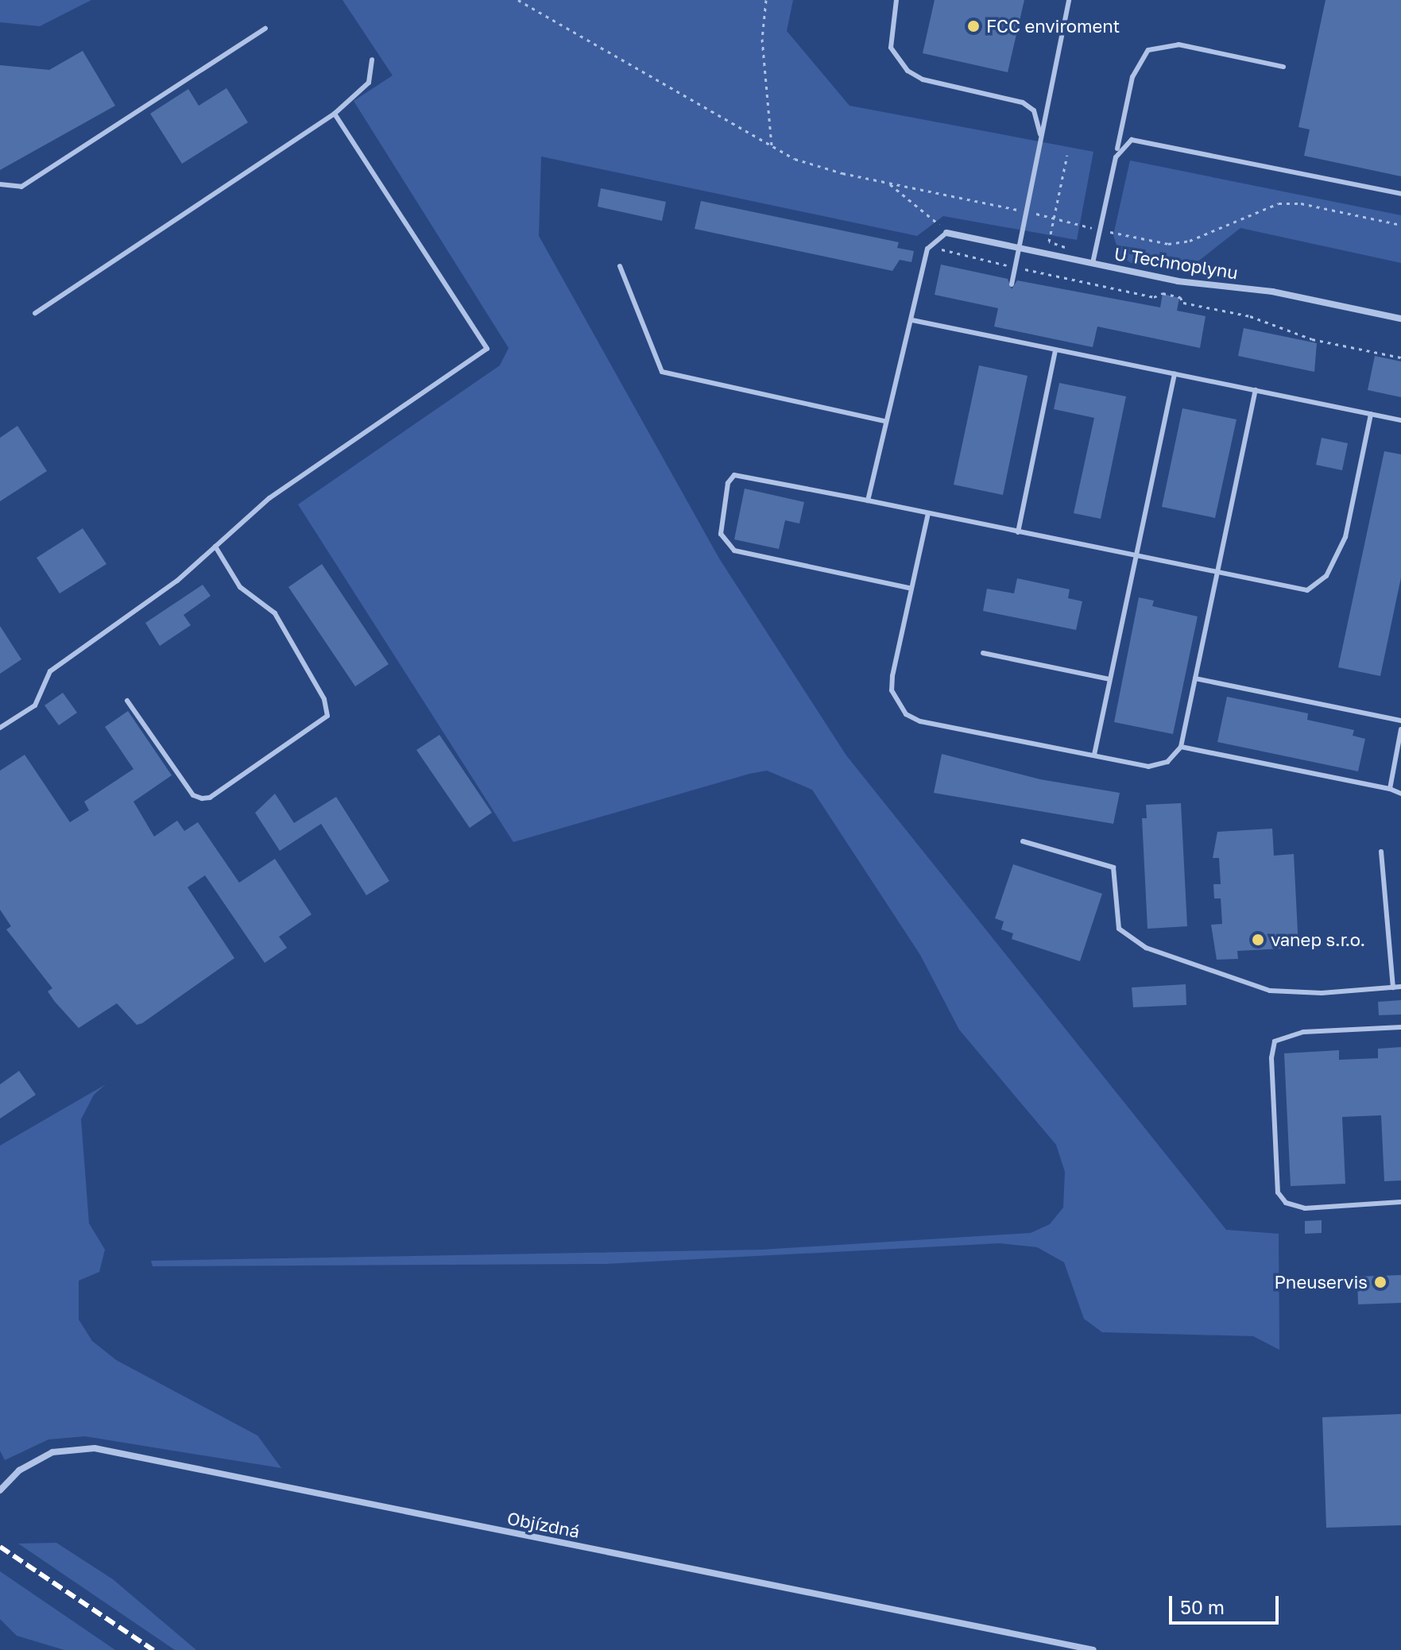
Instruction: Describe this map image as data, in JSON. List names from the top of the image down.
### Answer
{
  "streets": {
    "street": ["U Technoplynu", "Objízdná"]
  },
  "places": ["FCC enviroment", "vanep s.r.o.", "Pneuservis"],
  "scale_bar": "50 m"
}
